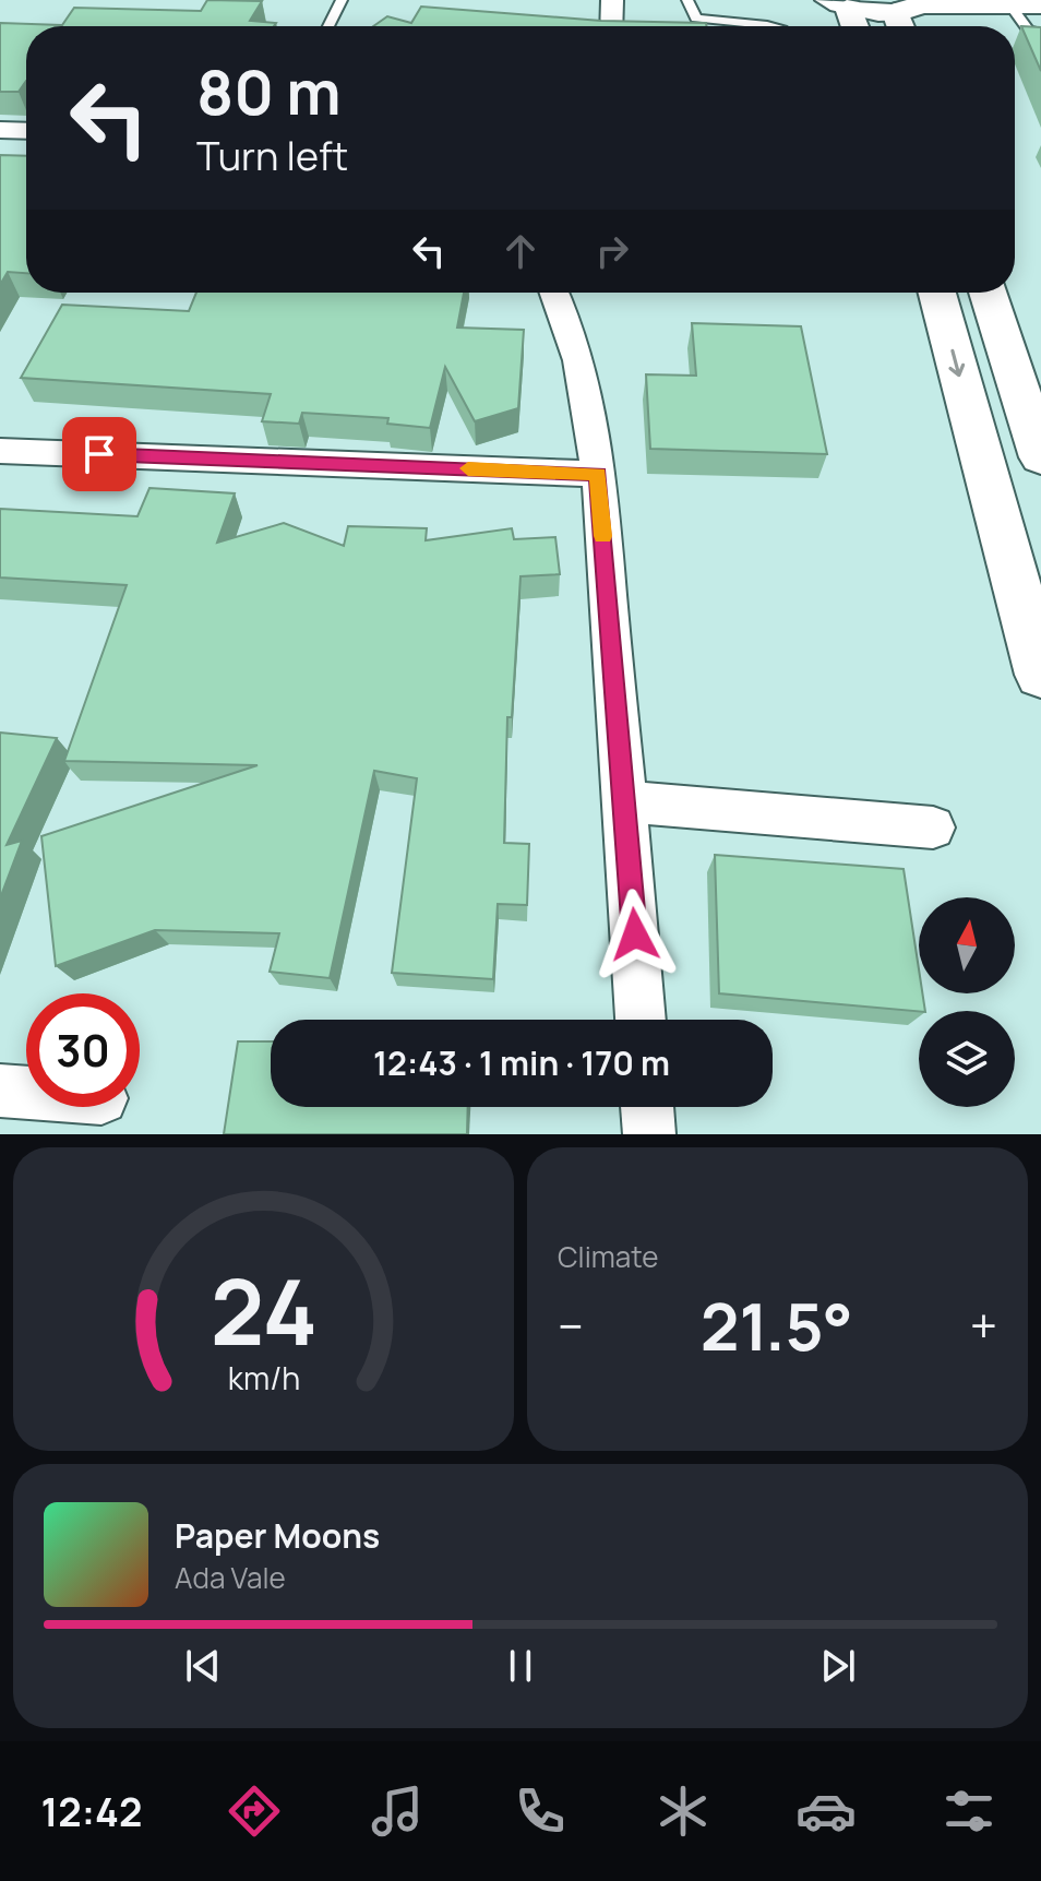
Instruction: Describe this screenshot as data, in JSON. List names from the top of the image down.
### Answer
{
  "north": "top",
  "page": {
    "turn": ["80 m", "Turn left"],
    "limit": "30",
    "trip": "12:43 · 1 min · 170 m",
    "tile": "Climate",
    "heat": ["−", "21.5°", "+"],
    "song": ["Paper Moons", "Ada Vale"],
    "tabs": "12:42",
    "gauge": ["24", "km/h"]
  }
}
